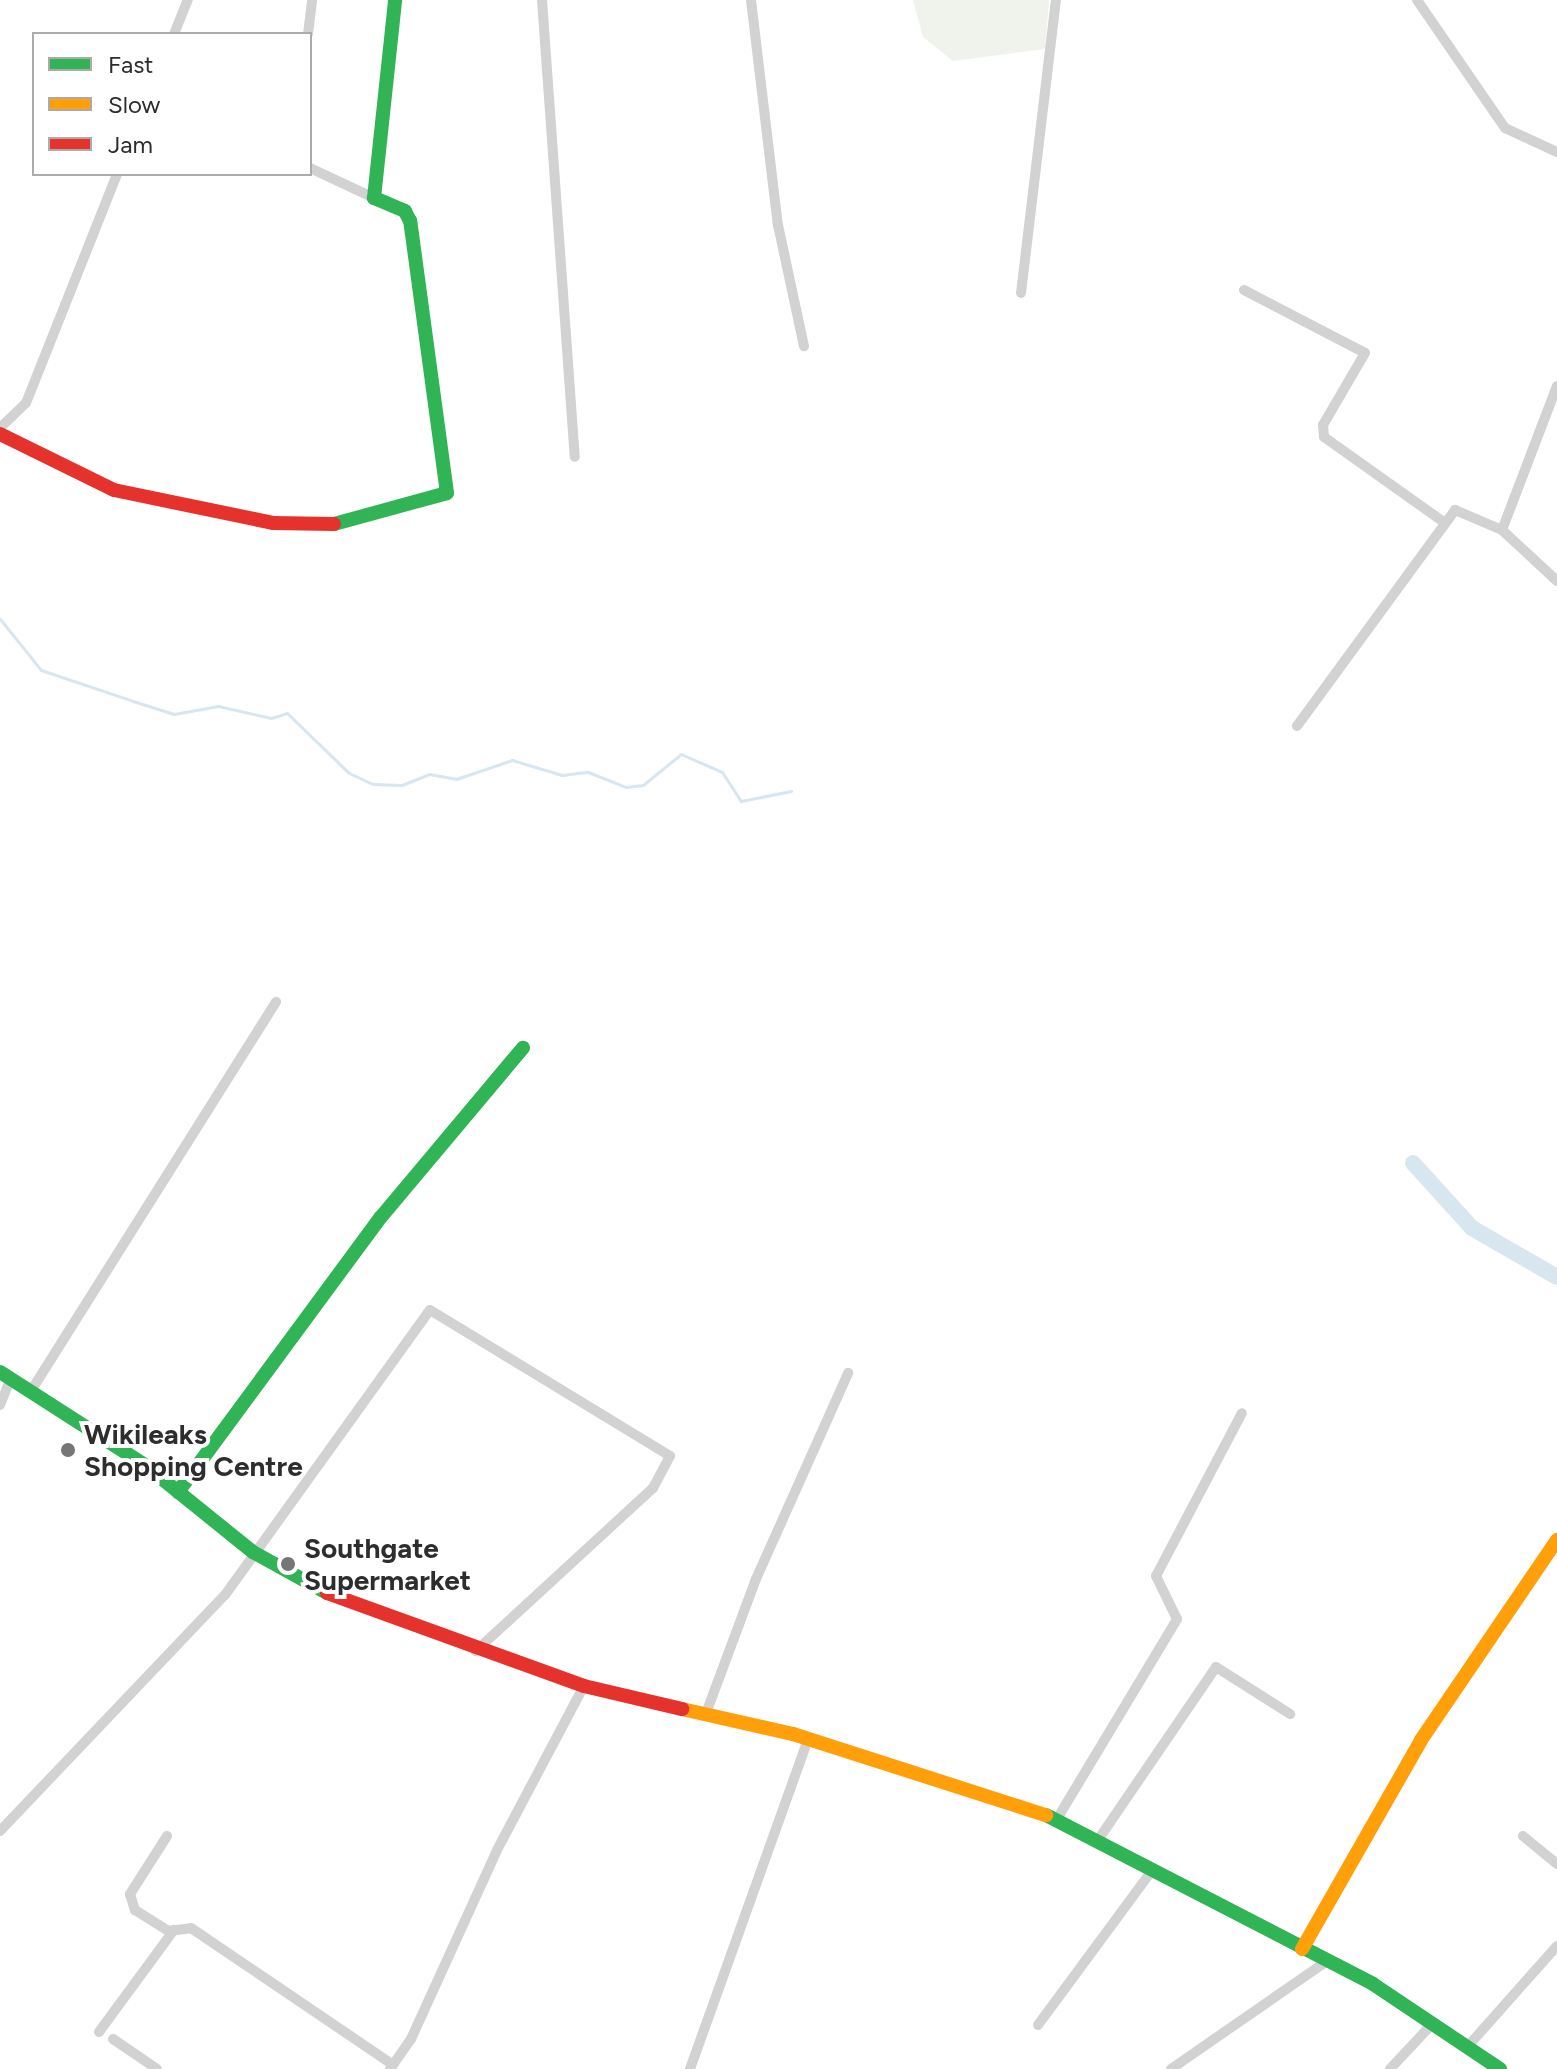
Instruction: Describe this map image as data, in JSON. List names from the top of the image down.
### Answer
{
  "places": ["Wikileaks Shopping Centre", "Southgate Supermarket"],
  "legend": ["Fast", "Slow", "Jam"]
}
